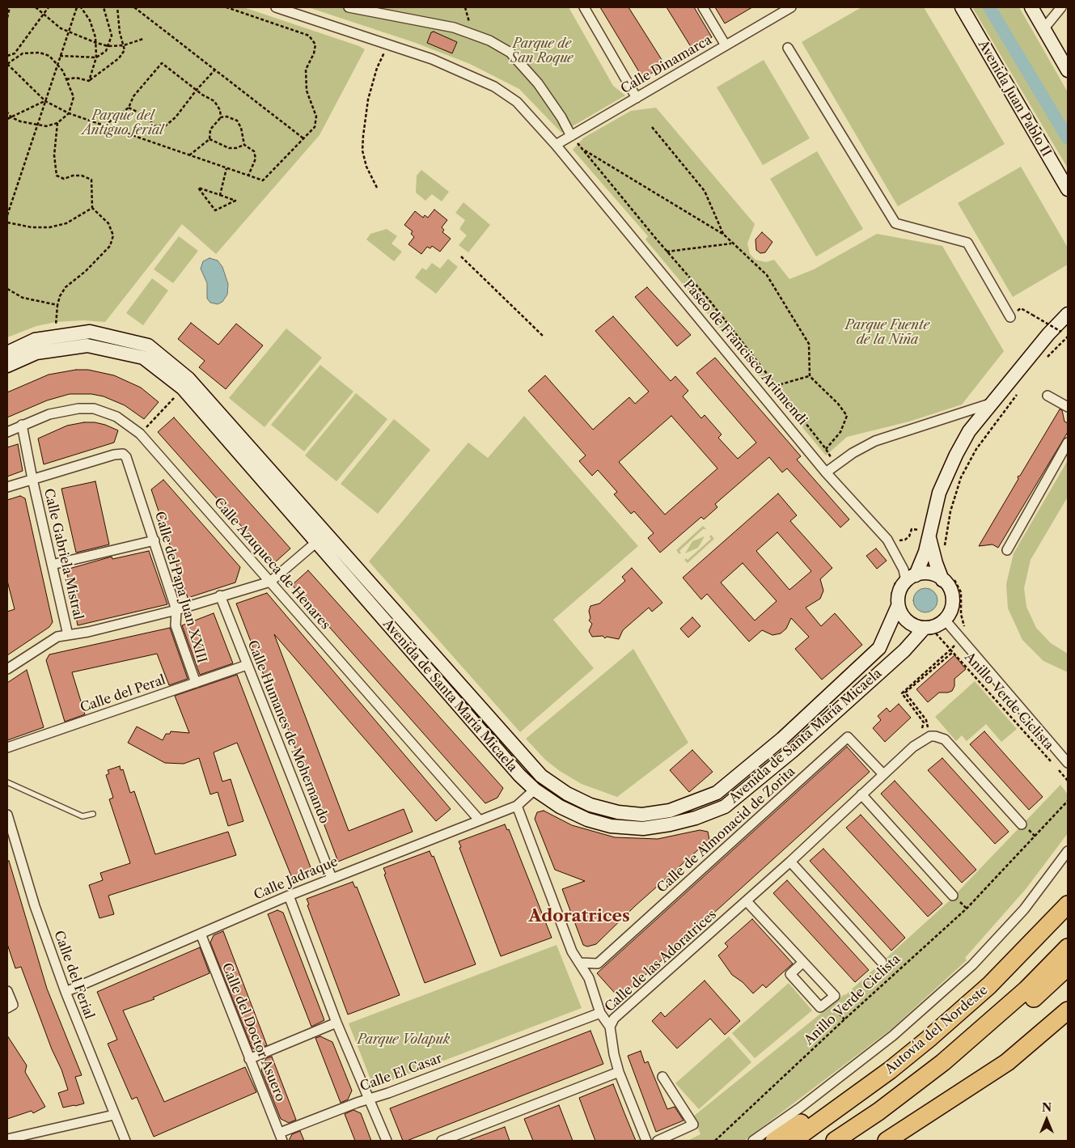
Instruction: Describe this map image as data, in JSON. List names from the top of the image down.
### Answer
{
  "streets": {
    "highway": ["Autovía del Nordeste"],
    "street": [
      "Calle Dinamarca",
      "Avenida Juan Pablo II",
      "Paseo de Francisco Aritmendi",
      "Calle Gabriela Mistral",
      "Calle Azuqueca de Henares",
      "Calle del Papa Juan XXIII",
      "Calle del Peral",
      "Avenida de Santa María Micaela",
      "Calle Humanes de Mohernando",
      "Calle de Almonacid de Zorita",
      "Calle Jadraque",
      "Calle de las Adoratrices",
      "Calle del Ferial",
      "Calle del Doctor Asuero",
      "Calle El Casar"
    ],
    "path": ["Anillo Verde Ciclista"]
  },
  "crossings": [
    ["Calle Dinamarca", "Paseo de Francisco Aritmendi"],
    ["Paseo de Francisco Aritmendi", "Avenida de Santa María Micaela"],
    ["Paseo de Francisco Aritmendi", "Anillo Verde Ciclista"],
    ["Calle Gabriela Mistral", "Calle Azuqueca de Henares"],
    ["Calle Gabriela Mistral", "Calle del Papa Juan XXIII"],
    ["Calle Azuqueca de Henares", "Calle Jadraque"],
    ["Calle del Papa Juan XXIII", "Calle del Peral"],
    ["Calle del Peral", "Calle Humanes de Mohernando"],
    ["Avenida de Santa María Micaela", "Anillo Verde Ciclista"],
    ["Avenida de Santa María Micaela", "Calle Jadraque"],
    ["Calle Humanes de Mohernando", "Calle Jadraque"],
    ["Calle de Almonacid de Zorita", "Calle de las Adoratrices"],
    ["Calle Jadraque", "Calle del Ferial"],
    ["Calle Jadraque", "Calle del Doctor Asuero"],
    ["Calle del Doctor Asuero", "Calle El Casar"]
  ],
  "districts": ["Adoratrices"],
  "parks": [
    "Parque de San Roque",
    "Parque del Antiguo ferial",
    "Parque Fuente de la Niña",
    "Parque Volapuk"
  ],
  "north": "top"
}
